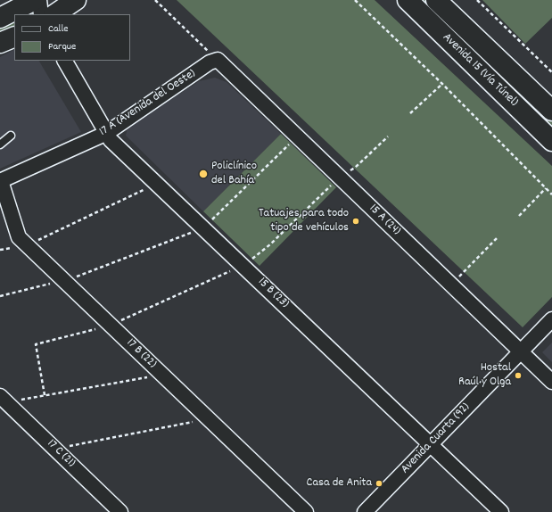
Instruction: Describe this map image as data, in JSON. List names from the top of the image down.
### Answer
{
  "streets": {
    "main road": ["Avenida 15 (Vía Túnel)"],
    "street": [
      "17 A (Avenida del Oeste)",
      "15 A (24)",
      "15 B (23)",
      "17 B (22)",
      "Avenida Cuarta (92)",
      "17 C (21)"
    ]
  },
  "crossings": [
    ["17 A (Avenida del Oeste)", "15 A (24)"],
    ["17 A (Avenida del Oeste)", "15 B (23)"],
    ["17 A (Avenida del Oeste)", "17 B (22)"],
    ["15 A (24)", "Avenida Cuarta (92)"],
    ["15 B (23)", "Avenida Cuarta (92)"]
  ],
  "places": [
    "Policlínico del Bahía",
    "Tatuajes para todo tipo de vehículos",
    "Hostal Raúl y Olga",
    "Casa de Anita"
  ],
  "legend": ["Calle", "Parque"]
}
